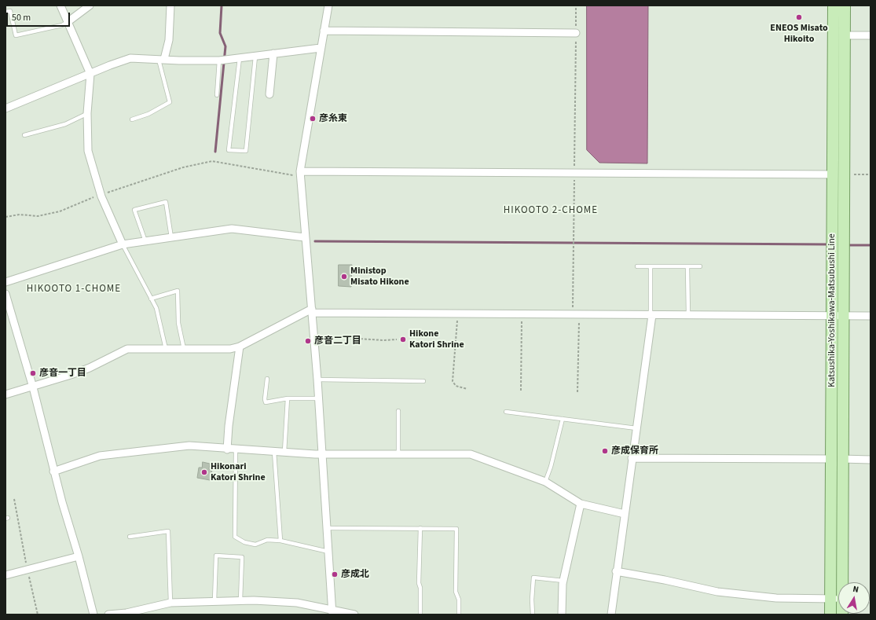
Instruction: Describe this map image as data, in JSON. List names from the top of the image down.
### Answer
{
  "streets": {
    "main road": ["Katsushika-Yoshikawa-Matsubushi Line"]
  },
  "districts": ["HIKOOTO 2-CHOME", "HIKOOTO 1-CHOME"],
  "places": [
    "ENEOS Misato Hikoito",
    "彦糸東",
    "Ministop Misato Hikone",
    "Hikone Katori Shrine",
    "彦音二丁目",
    "彦音一丁目",
    "彦成保育所",
    "Hikonari Katori Shrine",
    "彦成北"
  ],
  "scale_bar": "50 m",
  "north": "top"
}
